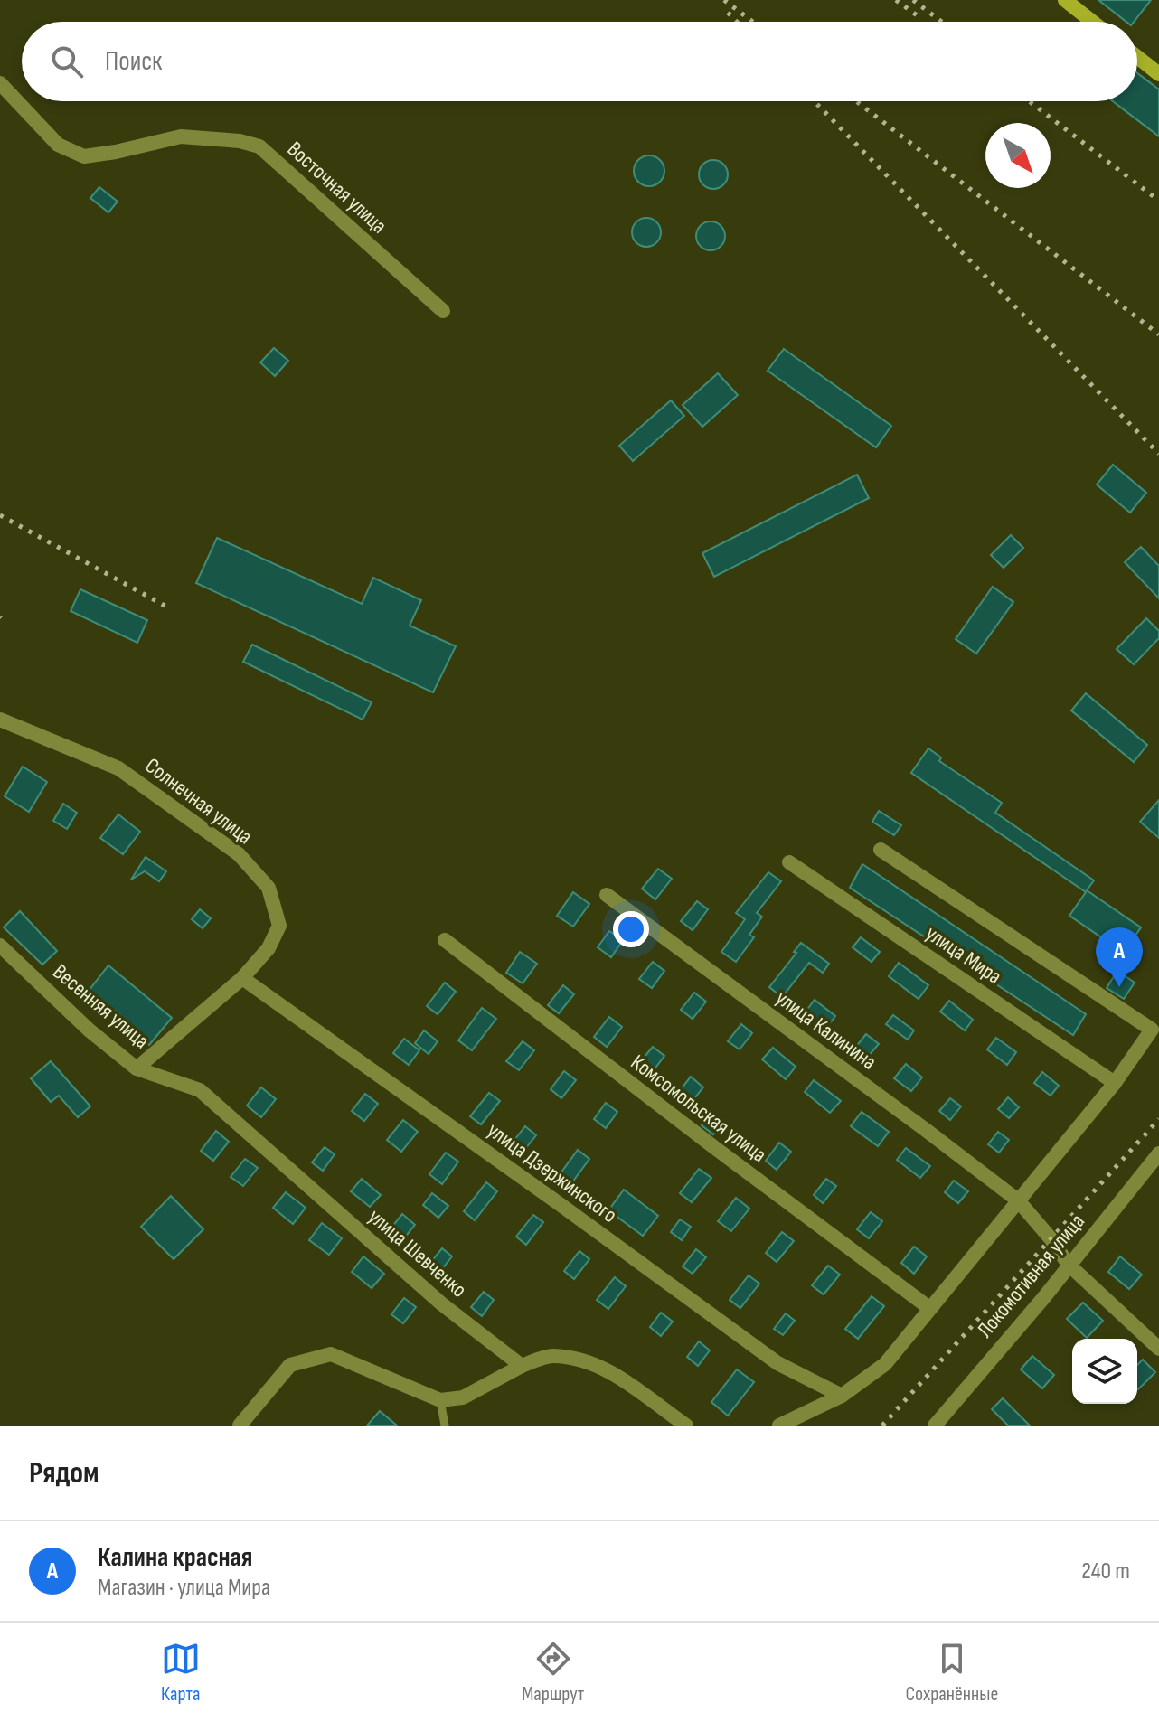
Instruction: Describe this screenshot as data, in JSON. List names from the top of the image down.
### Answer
{
  "streets": {
    "street": [
      "Восточная улица",
      "Солнечная улица",
      "улица Мира",
      "Весенняя улица",
      "улица Калинина",
      "Комсомольская улица",
      "улица Дзержинского",
      "улица Шевченко",
      "Локомотивная улица"
    ]
  },
  "crossings": [
    ["Солнечная улица", "Весенняя улица"],
    ["Солнечная улица", "улица Дзержинского"],
    ["Весенняя улица", "улица Дзержинского"],
    ["Весенняя улица", "улица Шевченко"],
    ["улица Калинина", "Локомотивная улица"]
  ],
  "north": "bottom right",
  "page": {
    "search": "Поиск",
    "pins": "A",
    "heading": "Рядом",
    "list": [
      {
        "mark": "A",
        "name": "Калина красная",
        "note": "Магазин · улица Мира",
        "value": "240 m"
      }
    ],
    "nav": ["Карта", "Маршрут", "Сохранённые"]
  }
}
